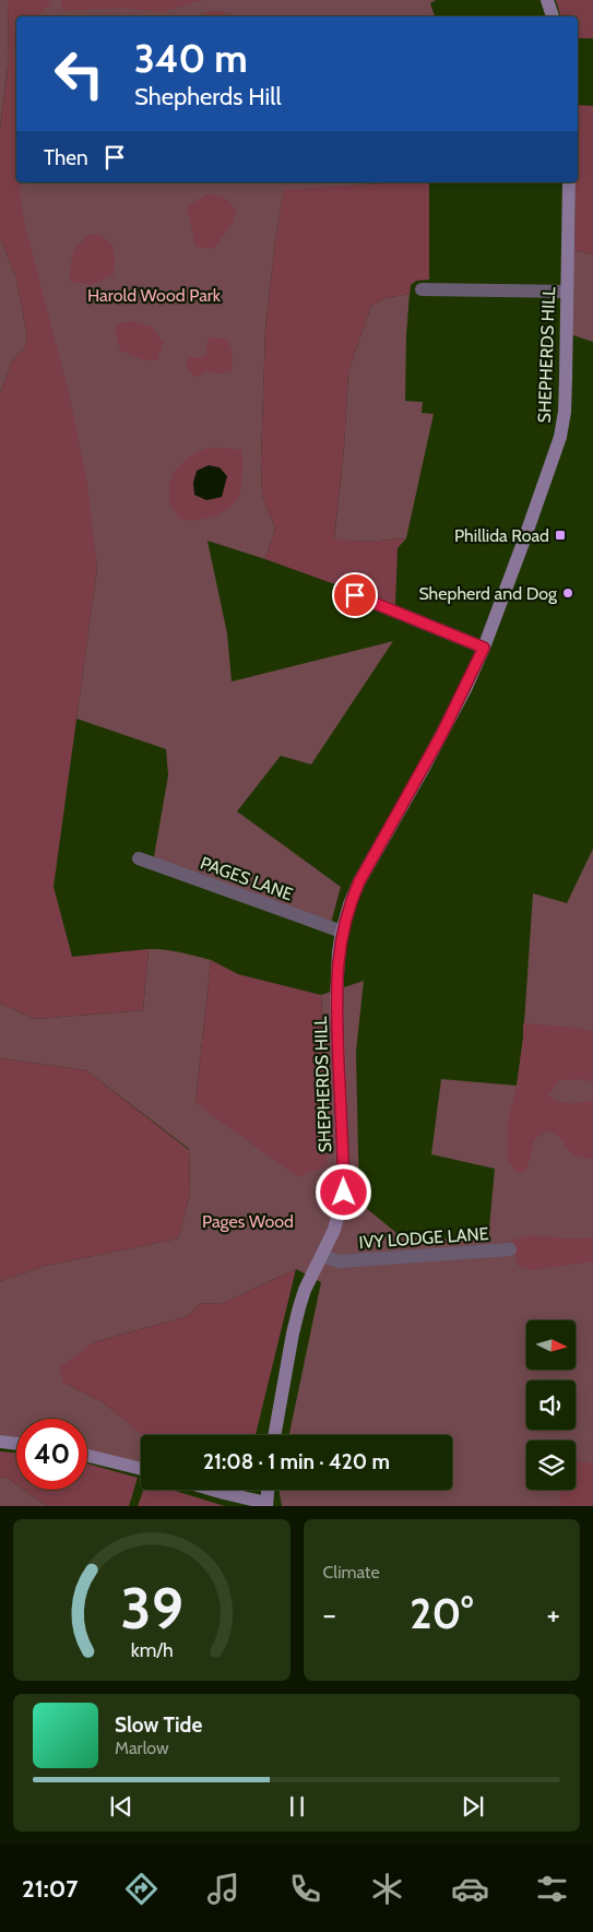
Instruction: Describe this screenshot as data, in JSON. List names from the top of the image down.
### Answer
{
  "streets": {
    "street": ["SHEPHERDS HILL", "PAGES LANE", "IVY LODGE LANE"]
  },
  "crossings": [
    ["SHEPHERDS HILL", "PAGES LANE"],
    ["SHEPHERDS HILL", "IVY LODGE LANE"]
  ],
  "parks": ["Harold Wood Park", "Pages Wood"],
  "places": {
    "transit": ["Phillida Road"],
    "other": ["Shepherd and Dog"]
  },
  "north": "right",
  "page": {
    "turn": ["340 m", "Shepherds Hill"],
    "then": "Then",
    "limit": "40",
    "trip": "21:08 · 1 min · 420 m",
    "tile": "Climate",
    "heat": ["−", "20°", "+"],
    "song": ["Slow Tide", "Marlow"],
    "tabs": "21:07",
    "gauge": ["39", "km/h"]
  }
}
